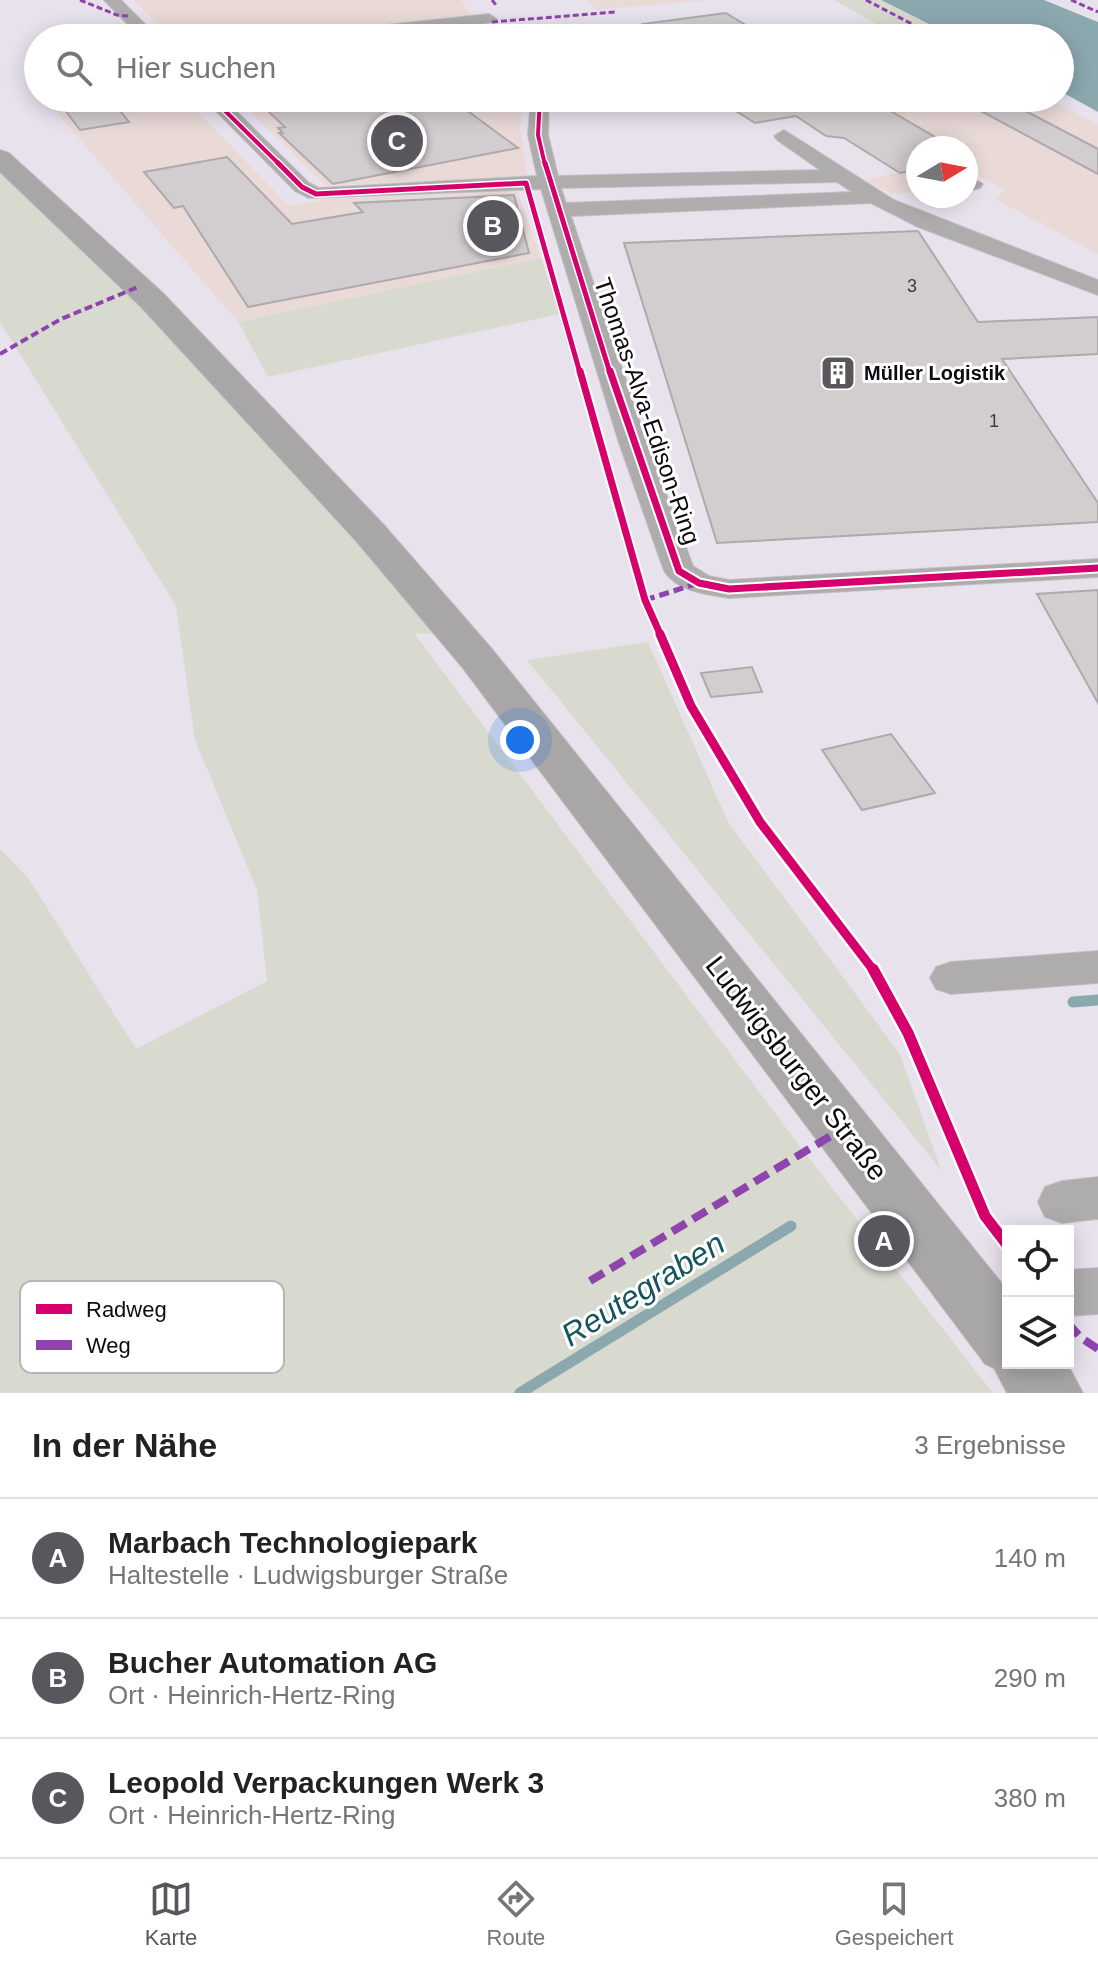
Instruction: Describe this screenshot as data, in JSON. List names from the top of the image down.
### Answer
{
  "streets": {
    "main road": ["Ludwigsburger Straße"],
    "street": ["Thomas-Alva-Edison-Ring"]
  },
  "water": ["Reutegraben"],
  "places": {
    "building": ["Müller Logistik"]
  },
  "house_numbers": ["3", "1"],
  "legend": ["Radweg", "Weg"],
  "north": "right",
  "page": {
    "search": "Hier suchen",
    "pins": ["C", "B", "A"],
    "heading": ["In der Nähe", "3 Ergebnisse"],
    "list": [
      {
        "mark": "A",
        "name": "Marbach Technologiepark",
        "note": "Haltestelle · Ludwigsburger Straße",
        "value": "140 m"
      },
      {
        "mark": "B",
        "name": "Bucher Automation AG",
        "note": "Ort · Heinrich-Hertz-Ring",
        "value": "290 m"
      },
      {
        "mark": "C",
        "name": "Leopold Verpackungen Werk 3",
        "note": "Ort · Heinrich-Hertz-Ring",
        "value": "380 m"
      }
    ],
    "nav": ["Karte", "Route", "Gespeichert"]
  }
}
